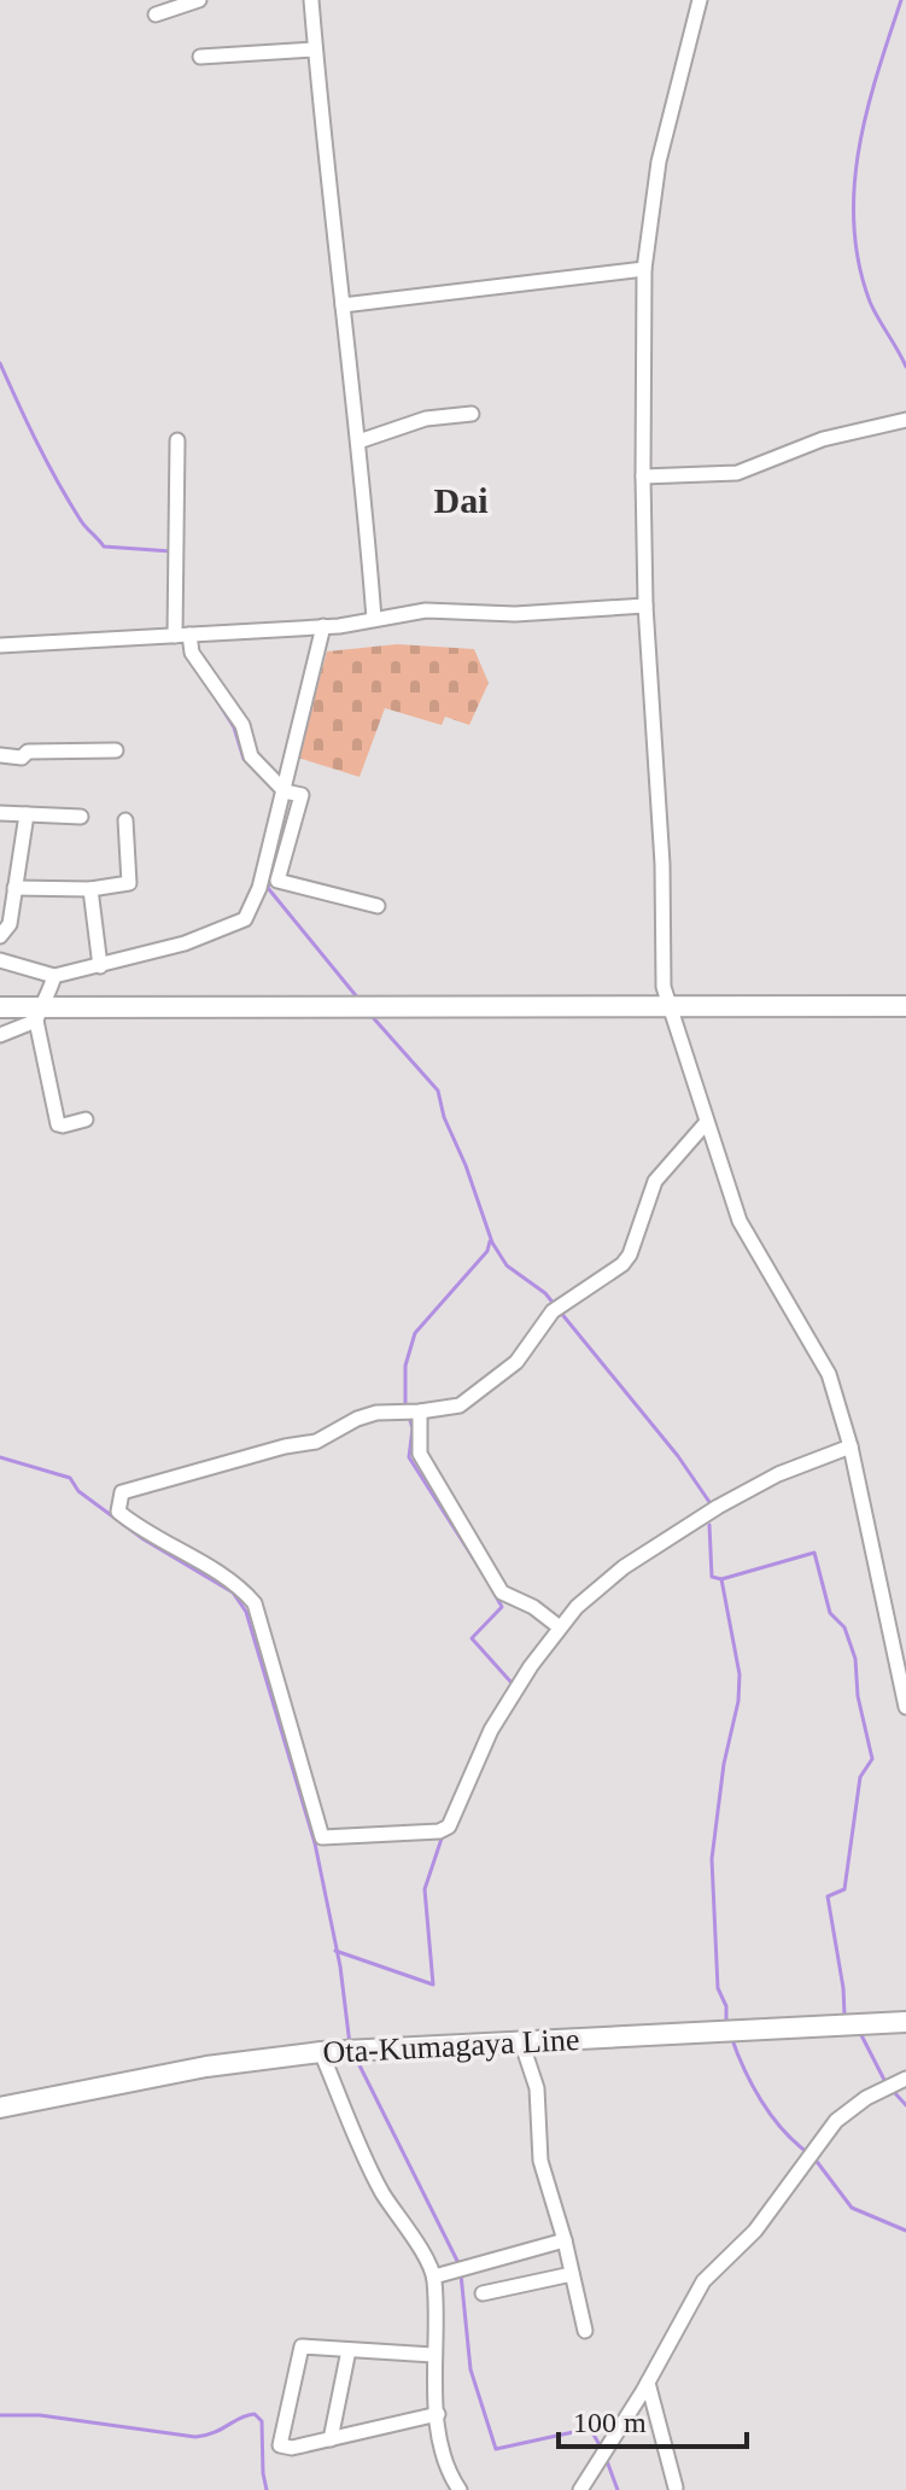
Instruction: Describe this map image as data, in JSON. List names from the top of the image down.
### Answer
{
  "streets": {
    "street": ["Ota-Kumagaya Line"]
  },
  "districts": ["Dai"],
  "scale_bar": "100 m"
}
